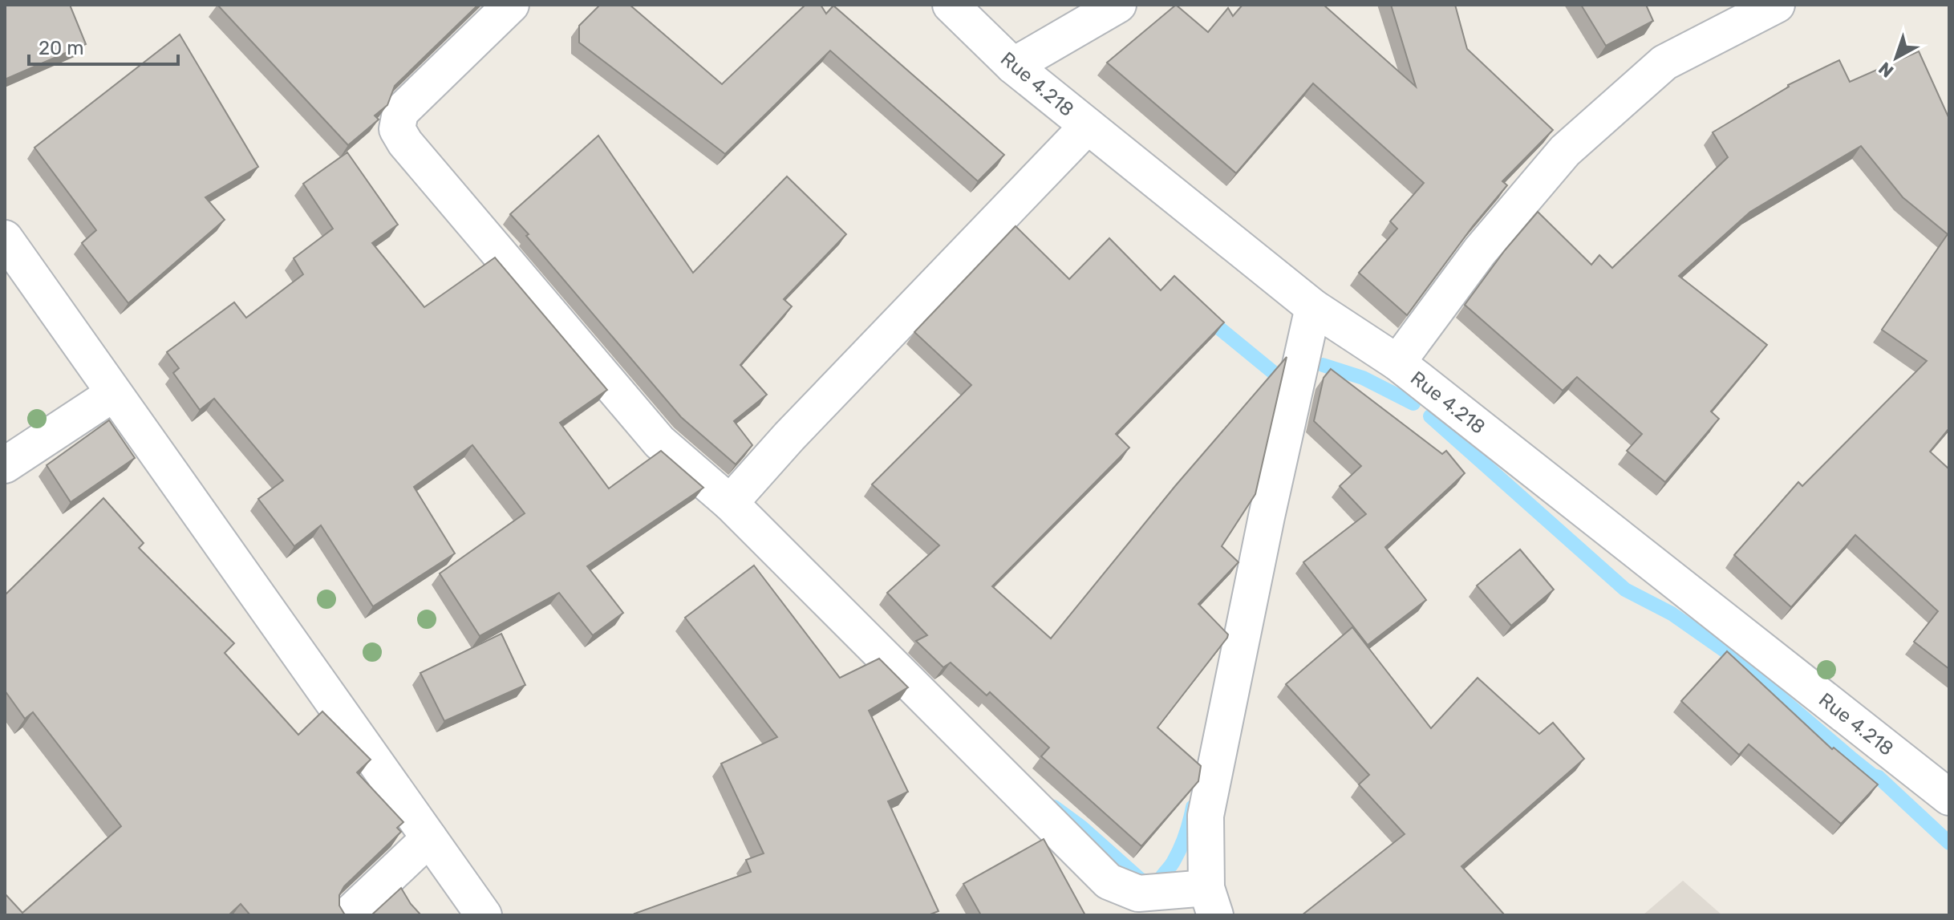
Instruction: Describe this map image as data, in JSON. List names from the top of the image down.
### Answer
{
  "streets": {
    "street": ["Rue 4.218"]
  },
  "scale_bar": "20 m",
  "north": "bottom left"
}
